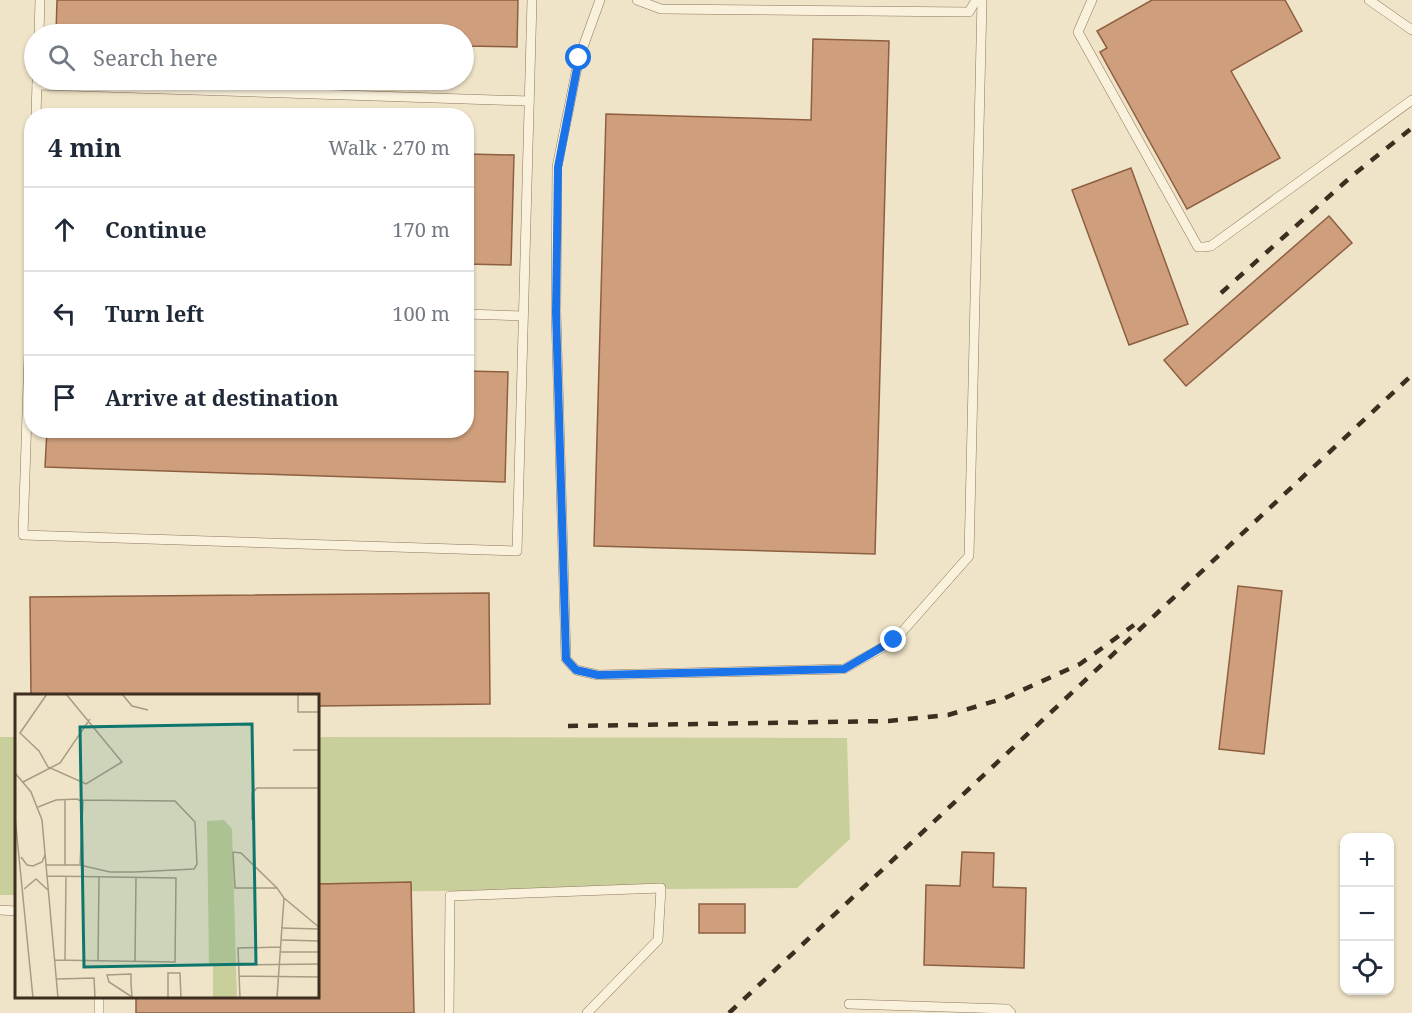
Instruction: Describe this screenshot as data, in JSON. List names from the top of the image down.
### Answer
{
  "page": {
    "search": "Search here",
    "heading": ["4 min", "Walk · 270 m"],
    "list": [
      ["Continue", "170 m"],
      ["Turn left", "100 m"],
      "Arrive at destination"
    ],
    "map_buttons": ["+", "−"]
  }
}
